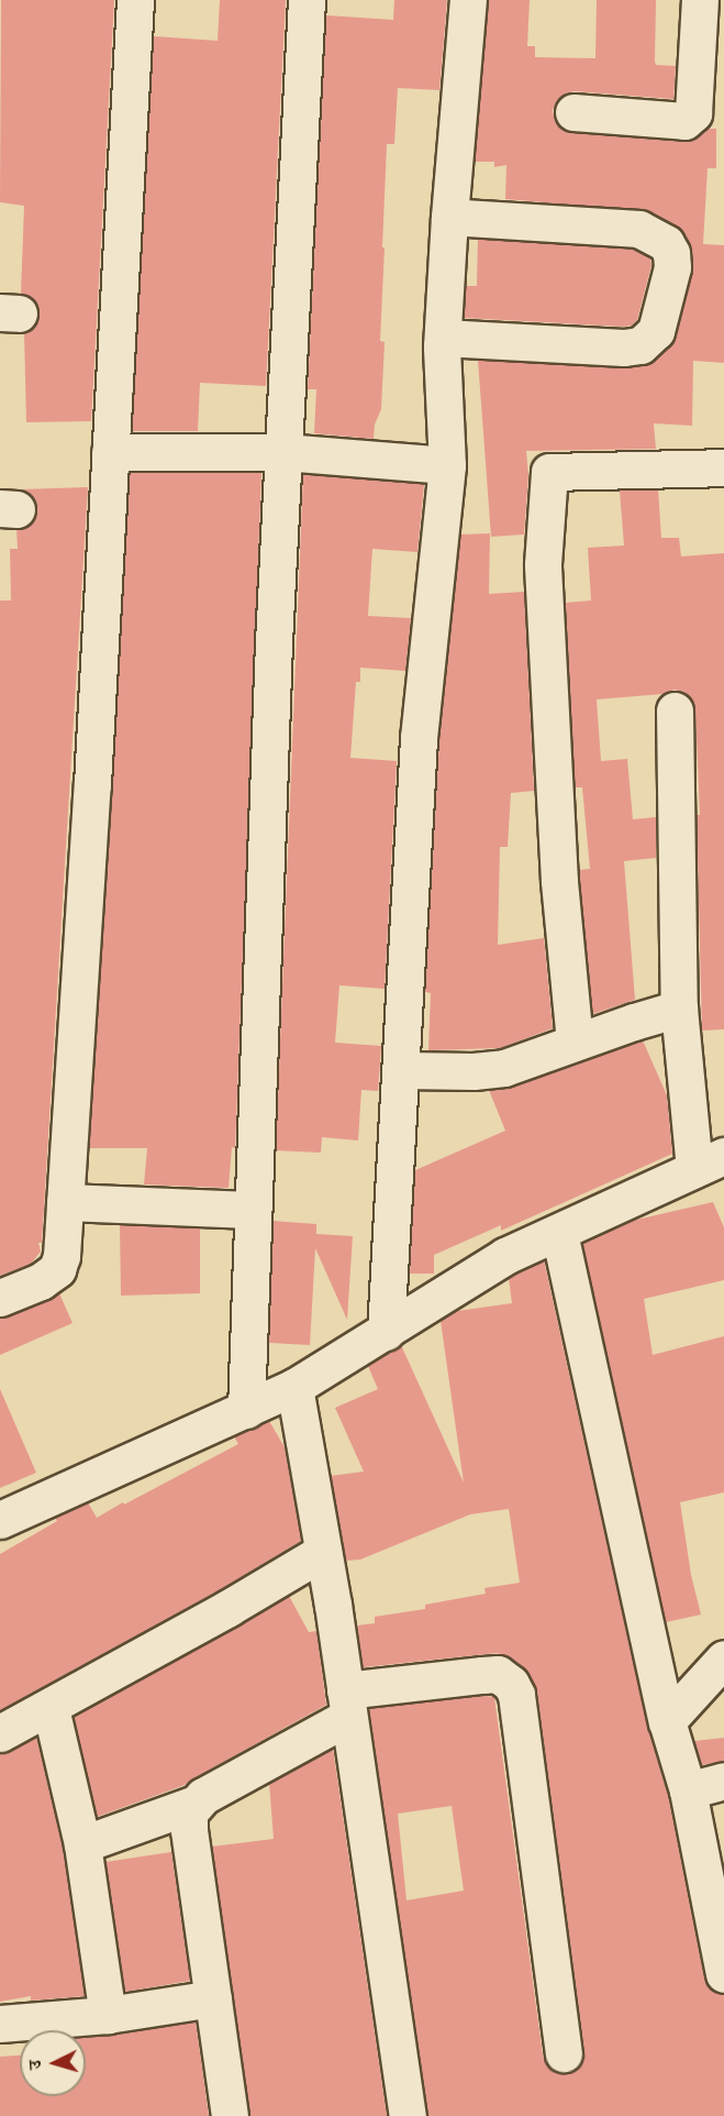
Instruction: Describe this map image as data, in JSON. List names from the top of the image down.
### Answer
{
  "north": "left"
}
